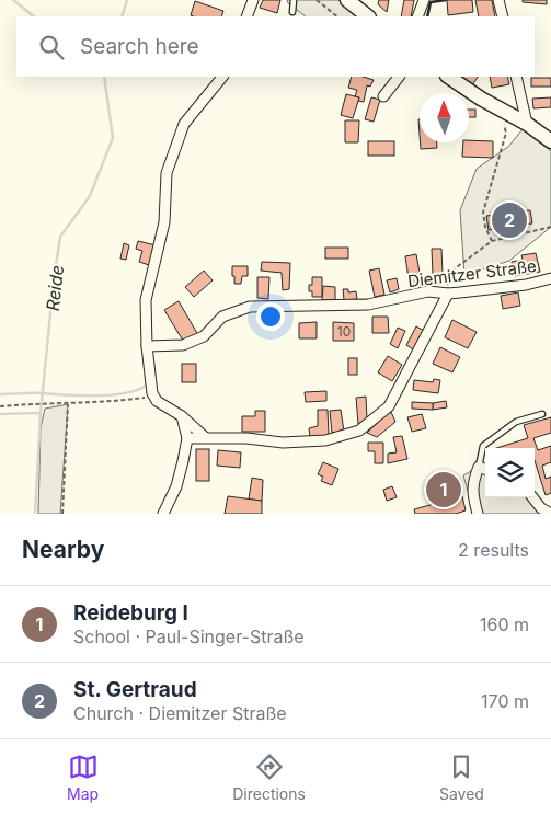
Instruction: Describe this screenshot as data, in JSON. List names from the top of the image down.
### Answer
{
  "streets": {
    "street": ["Diemitzer Straße"]
  },
  "water": ["Reide"],
  "house_numbers": ["10"],
  "north": "top",
  "page": {
    "search": "Search here",
    "pins": ["2", "1"],
    "heading": ["Nearby", "2 results"],
    "list": [
      {
        "mark": "1",
        "name": "Reideburg I",
        "note": "School · Paul-Singer-Straße",
        "value": "160 m"
      },
      {
        "mark": "2",
        "name": "St. Gertraud",
        "note": "Church · Diemitzer Straße",
        "value": "170 m"
      }
    ],
    "nav": ["Map", "Directions", "Saved"]
  }
}
